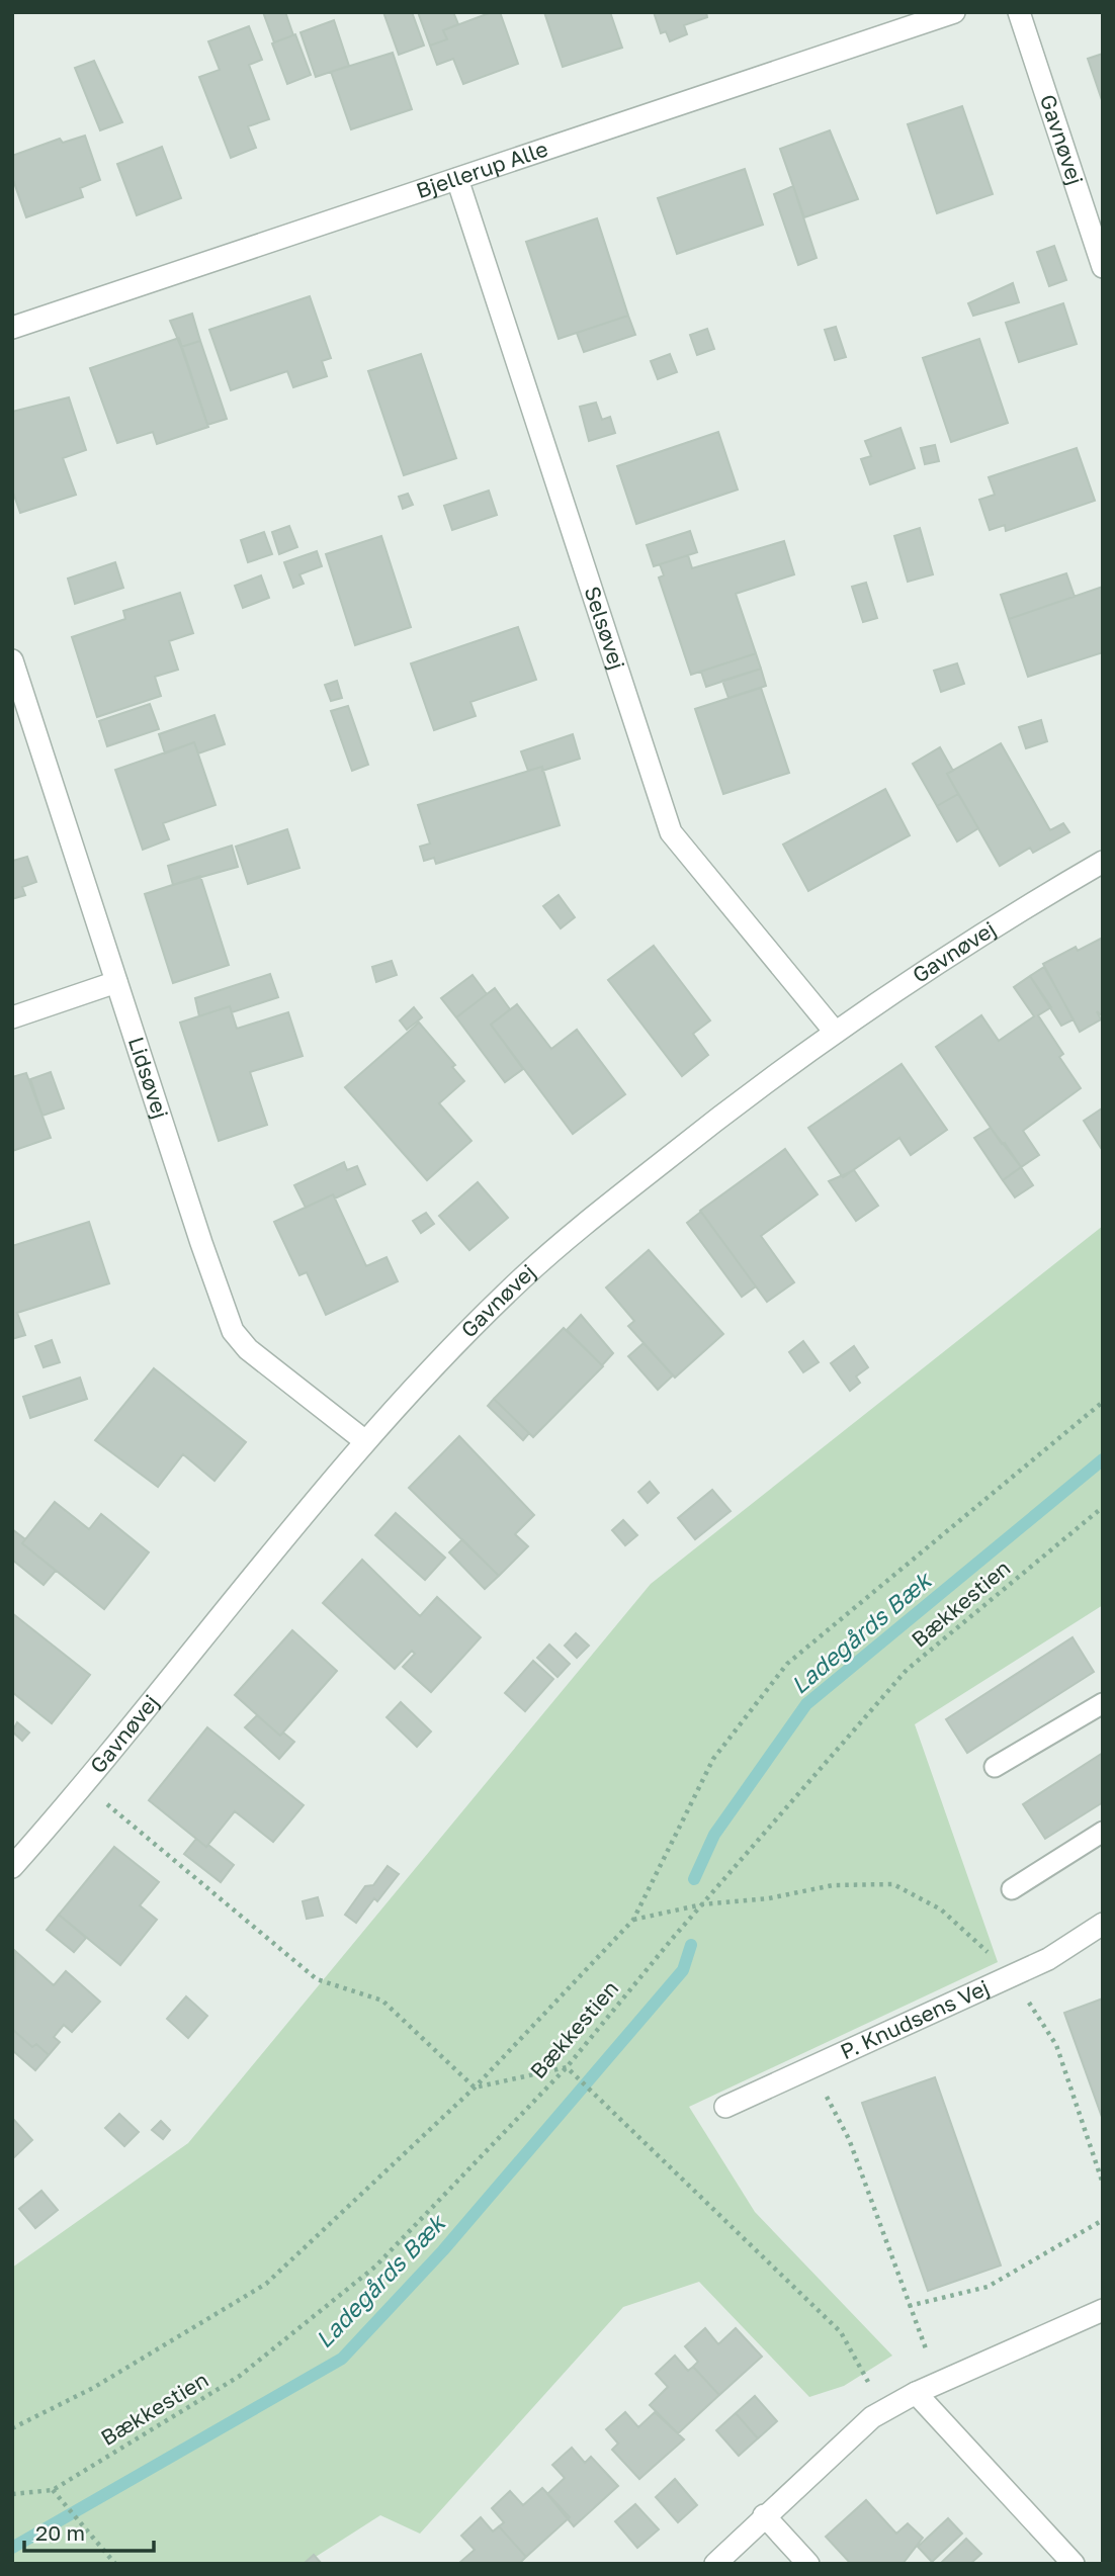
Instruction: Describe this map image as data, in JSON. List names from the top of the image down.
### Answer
{
  "streets": {
    "street": [
      "Gavnøvej",
      "Bjellerup Alle",
      "Selsøvej",
      "Lidsøvej",
      "P. Knudsens Vej"
    ],
    "path": ["Bækkestien"]
  },
  "crossings": [
    ["Gavnøvej", "Selsøvej"],
    ["Gavnøvej", "Lidsøvej"],
    ["Bjellerup Alle", "Selsøvej"]
  ],
  "water": ["Ladegårds Bæk"],
  "scale_bar": "20 m"
}
